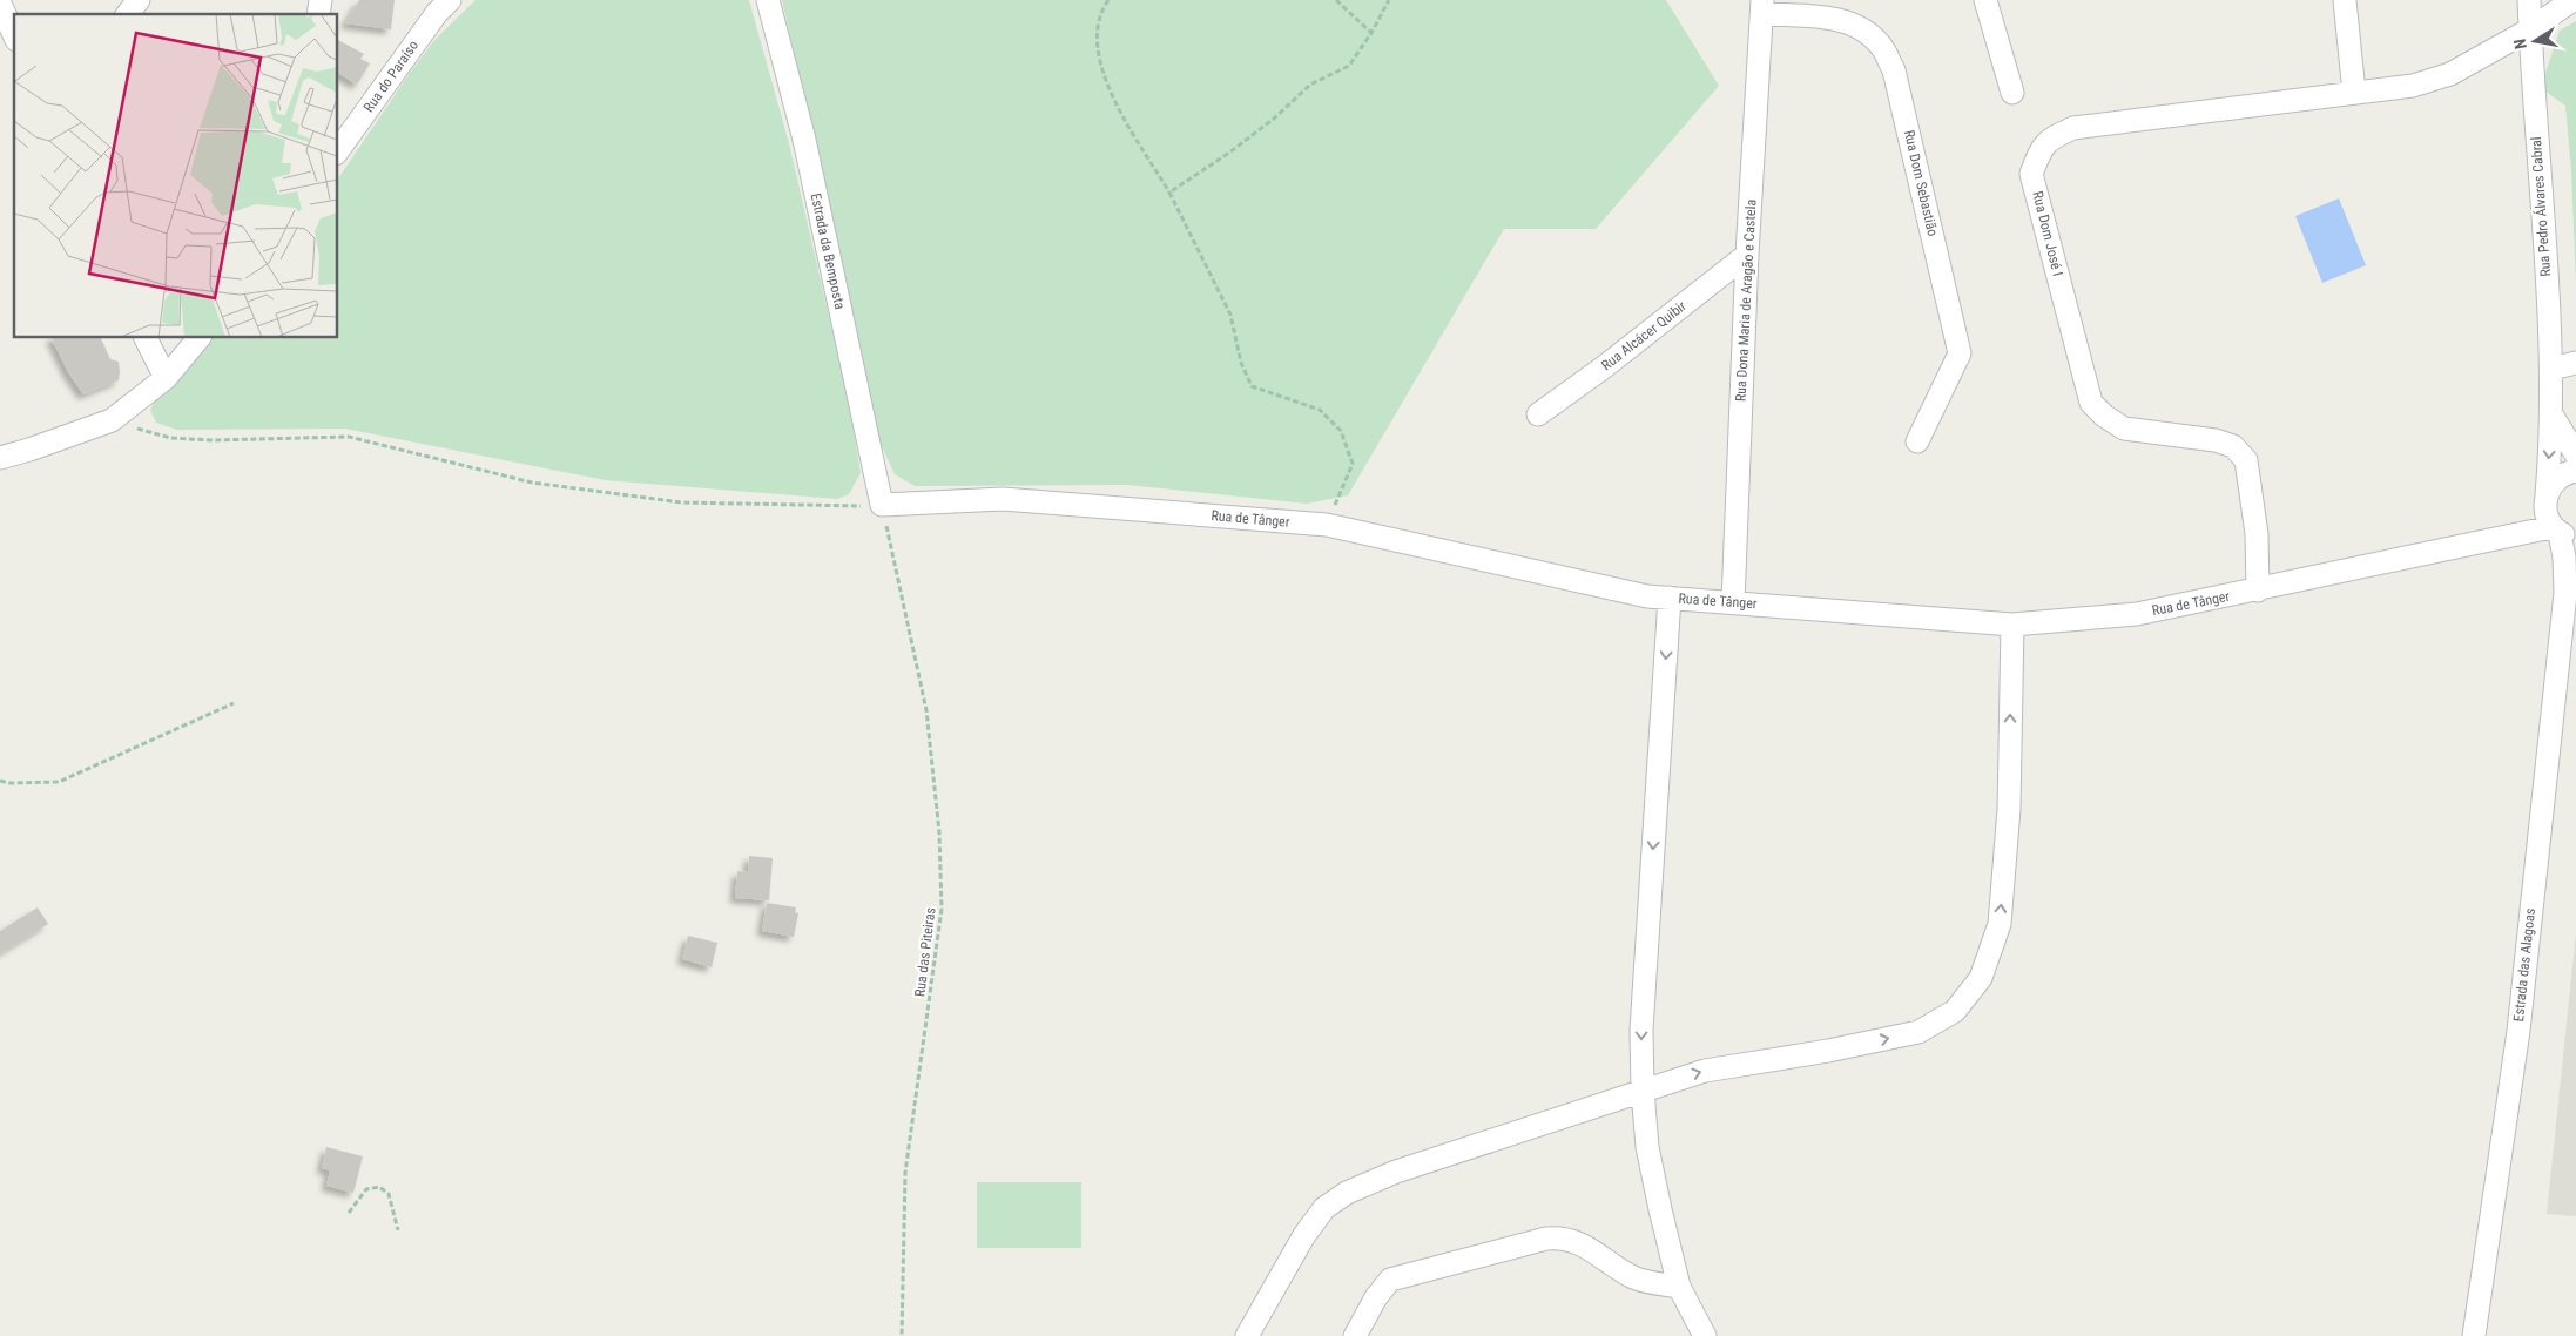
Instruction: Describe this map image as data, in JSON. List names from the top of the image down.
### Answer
{
  "streets": {
    "street": [
      "Rua do Paraíso",
      "Rua Dom Sebastião",
      "Rua Pedro Álvares Cabral",
      "Rua Dom José I",
      "Estrada da Bemposta",
      "Rua Dona Maria de Aragão e Castela",
      "Rua Alcácer Quibir",
      "Rua de Tânger",
      "Estrada das Alagoas"
    ],
    "path": ["Rua das Piteiras"]
  },
  "crossings": [
    ["Rua Dom Sebastião", "Rua Dona Maria de Aragão e Castela"],
    ["Rua Pedro Álvares Cabral", "Rua Dom José I"],
    ["Rua Dom José I", "Rua de Tânger"],
    ["Estrada da Bemposta", "Rua de Tânger"],
    ["Estrada da Bemposta", "Rua das Piteiras"],
    ["Rua Dona Maria de Aragão e Castela", "Rua Alcácer Quibir"],
    ["Rua Dona Maria de Aragão e Castela", "Rua de Tânger"],
    ["Rua de Tânger", "Rua das Piteiras"],
    ["Rua de Tânger", "Estrada das Alagoas"]
  ],
  "north": "left"
}
